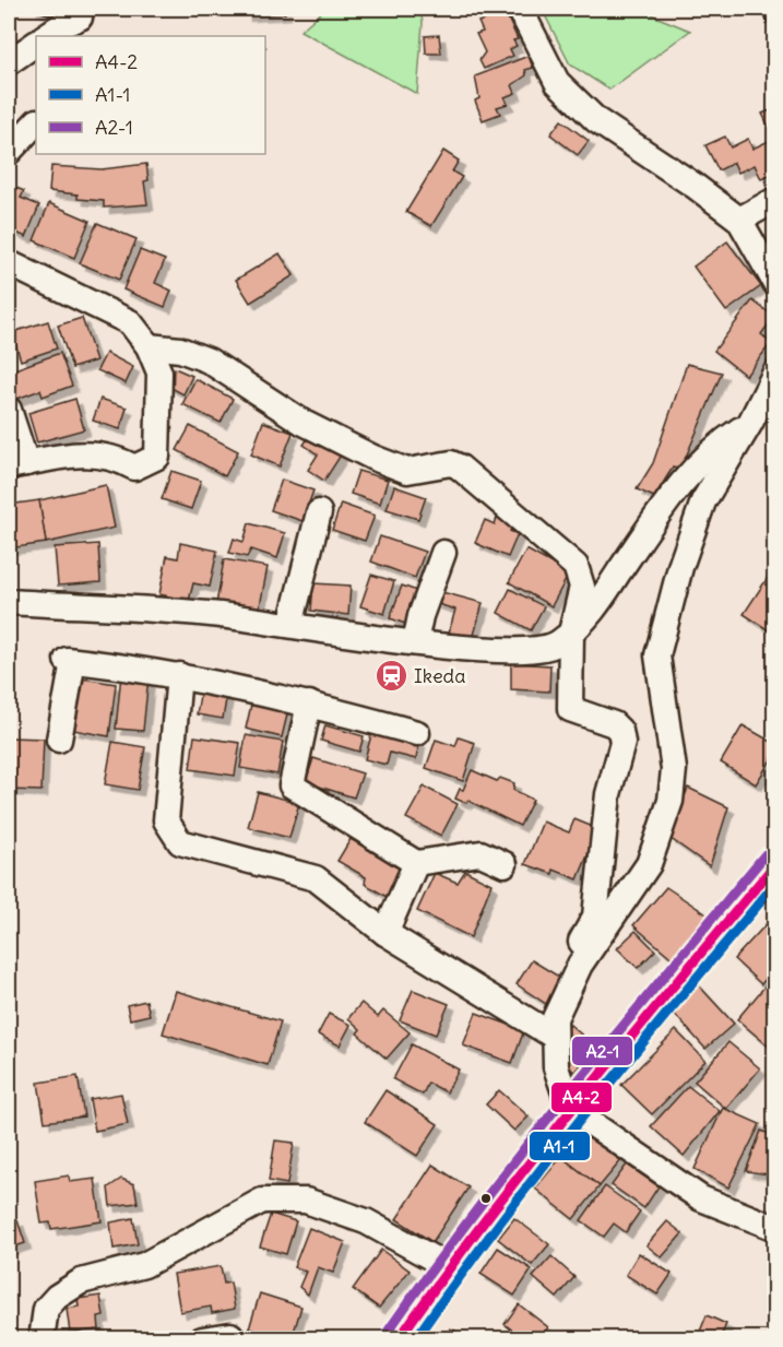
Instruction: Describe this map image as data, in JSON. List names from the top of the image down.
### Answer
{
  "places": {
    "station": ["Ikeda"]
  },
  "lines": ["transit line A2-1", "transit line A4-2", "transit line A1-1"],
  "legend": ["A4-2", "A1-1", "A2-1"]
}
